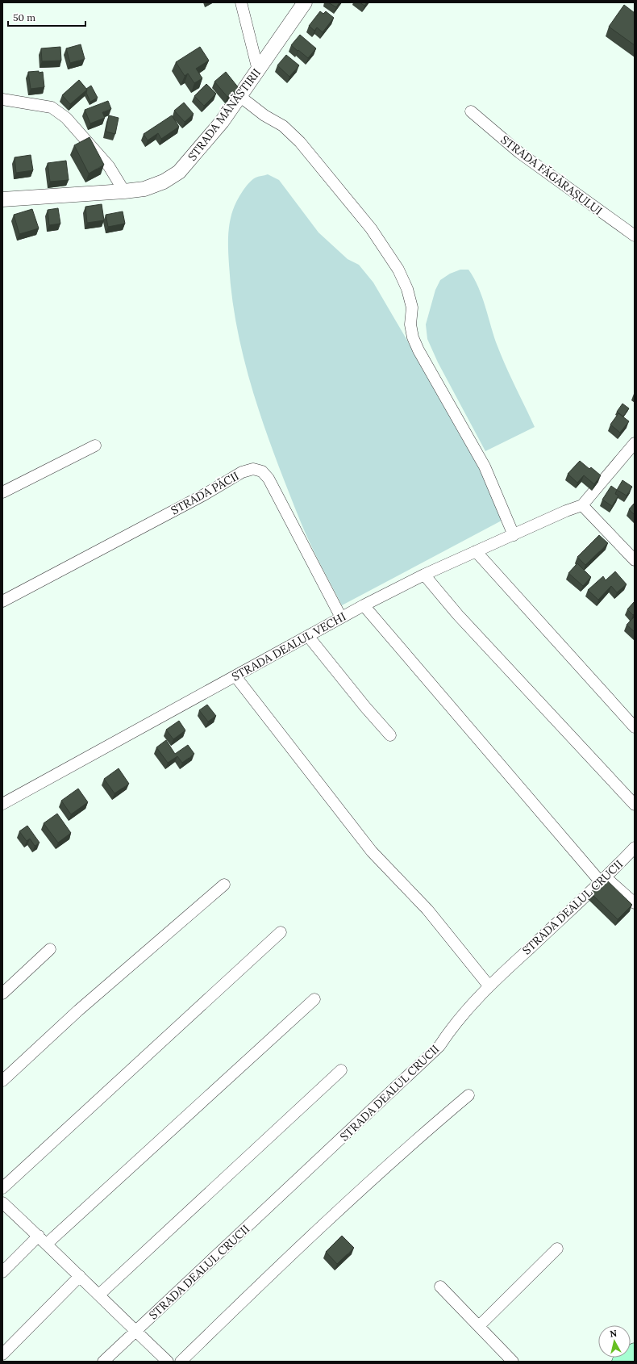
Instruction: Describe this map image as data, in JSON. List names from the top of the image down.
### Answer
{
  "streets": {
    "street": [
      "STRADA MĂNĂSTIRII",
      "STRADA FĂGĂRAȘULUI",
      "STRADA PĂCII",
      "STRADA DEALUL VECHI",
      "STRADA DEALUL CRUCII"
    ]
  },
  "crossings": [
    ["STRADA PĂCII", "STRADA DEALUL VECHI"]
  ],
  "scale_bar": "50 m",
  "north": "top"
}
